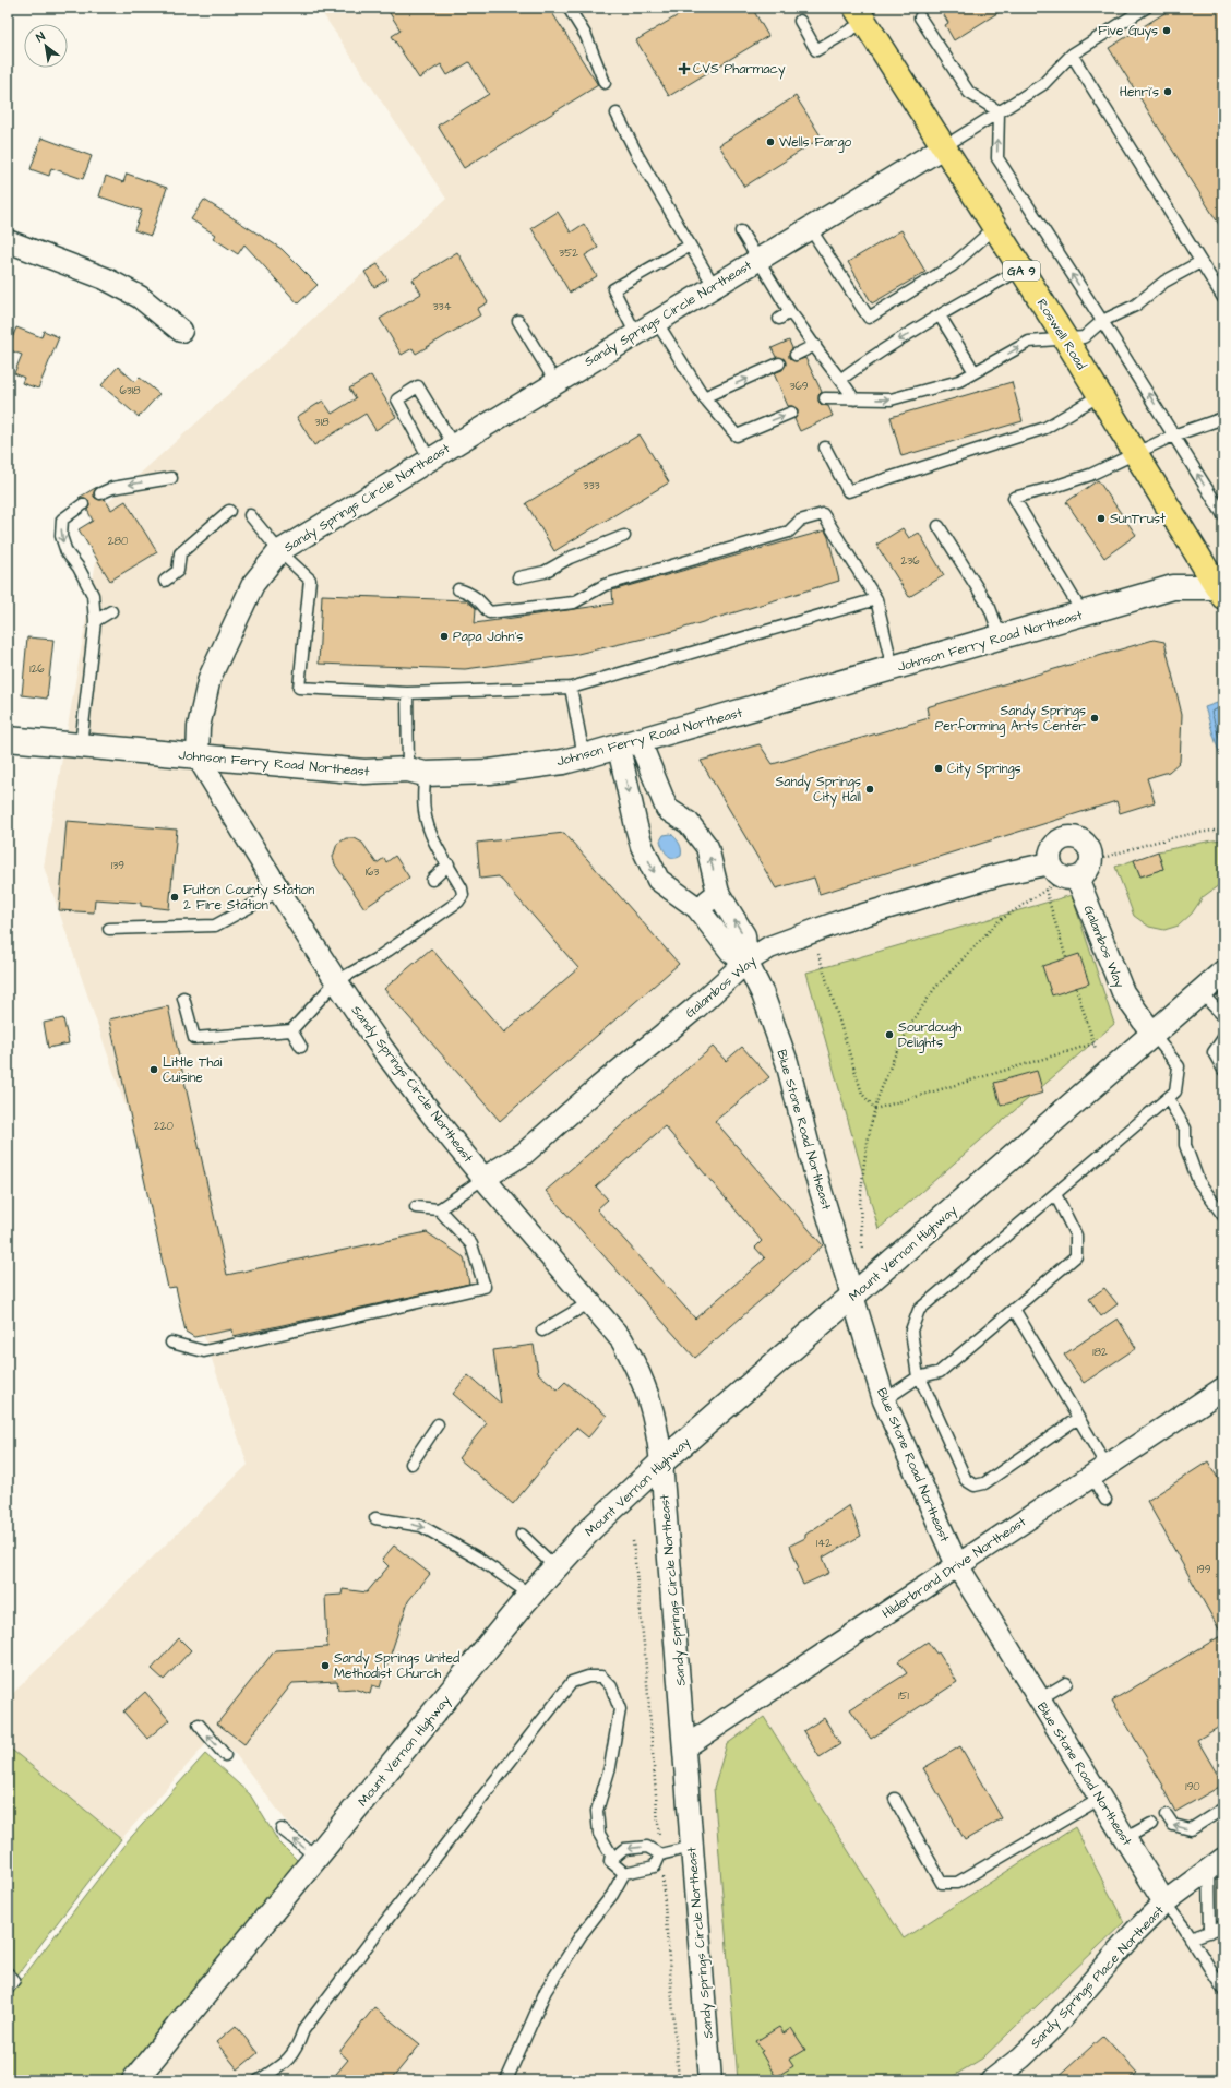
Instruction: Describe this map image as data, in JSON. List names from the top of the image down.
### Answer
{
  "streets": {
    "main road": ["GA 9", "Roswell Road"],
    "street": [
      "Sandy Springs Circle Northeast",
      "Johnson Ferry Road Northeast",
      "Galambos Way",
      "Blue Stone Road Northeast",
      "Mount Vernon Highway",
      "Hilderbrand Drive Northeast",
      "Sandy Springs Place Northeast"
    ]
  },
  "crossings": [
    ["Sandy Springs Circle Northeast", "Roswell Road"],
    ["Sandy Springs Circle Northeast", "Johnson Ferry Road Northeast"],
    ["Sandy Springs Circle Northeast", "Galambos Way"],
    ["Sandy Springs Circle Northeast", "Mount Vernon Highway"],
    ["Sandy Springs Circle Northeast", "Hilderbrand Drive Northeast"],
    ["Roswell Road", "Johnson Ferry Road Northeast"],
    ["Johnson Ferry Road Northeast", "Blue Stone Road Northeast"],
    ["Galambos Way", "Blue Stone Road Northeast"],
    ["Galambos Way", "Mount Vernon Highway"],
    ["Blue Stone Road Northeast", "Mount Vernon Highway"],
    ["Blue Stone Road Northeast", "Hilderbrand Drive Northeast"],
    ["Blue Stone Road Northeast", "Sandy Springs Place Northeast"]
  ],
  "places": {
    "other": [
      "Five Guys",
      "Henri's",
      "Wells Fargo",
      "SunTrust",
      "Papa John's",
      "Sandy Springs Performing Arts Center",
      "City Springs",
      "Sandy Springs City Hall",
      "Fulton County Station 2 Fire Station",
      "Sourdough Delights",
      "Little Thai Cuisine",
      "Sandy Springs United Methodist Church"
    ],
    "health": ["CVS Pharmacy"]
  },
  "house_numbers": [
    "352",
    "334",
    "369",
    "6318",
    "318",
    "333",
    "280",
    "236",
    "126",
    "139",
    "163",
    "220",
    "182",
    "142",
    "199",
    "151",
    "190"
  ],
  "north": "top left"
}
